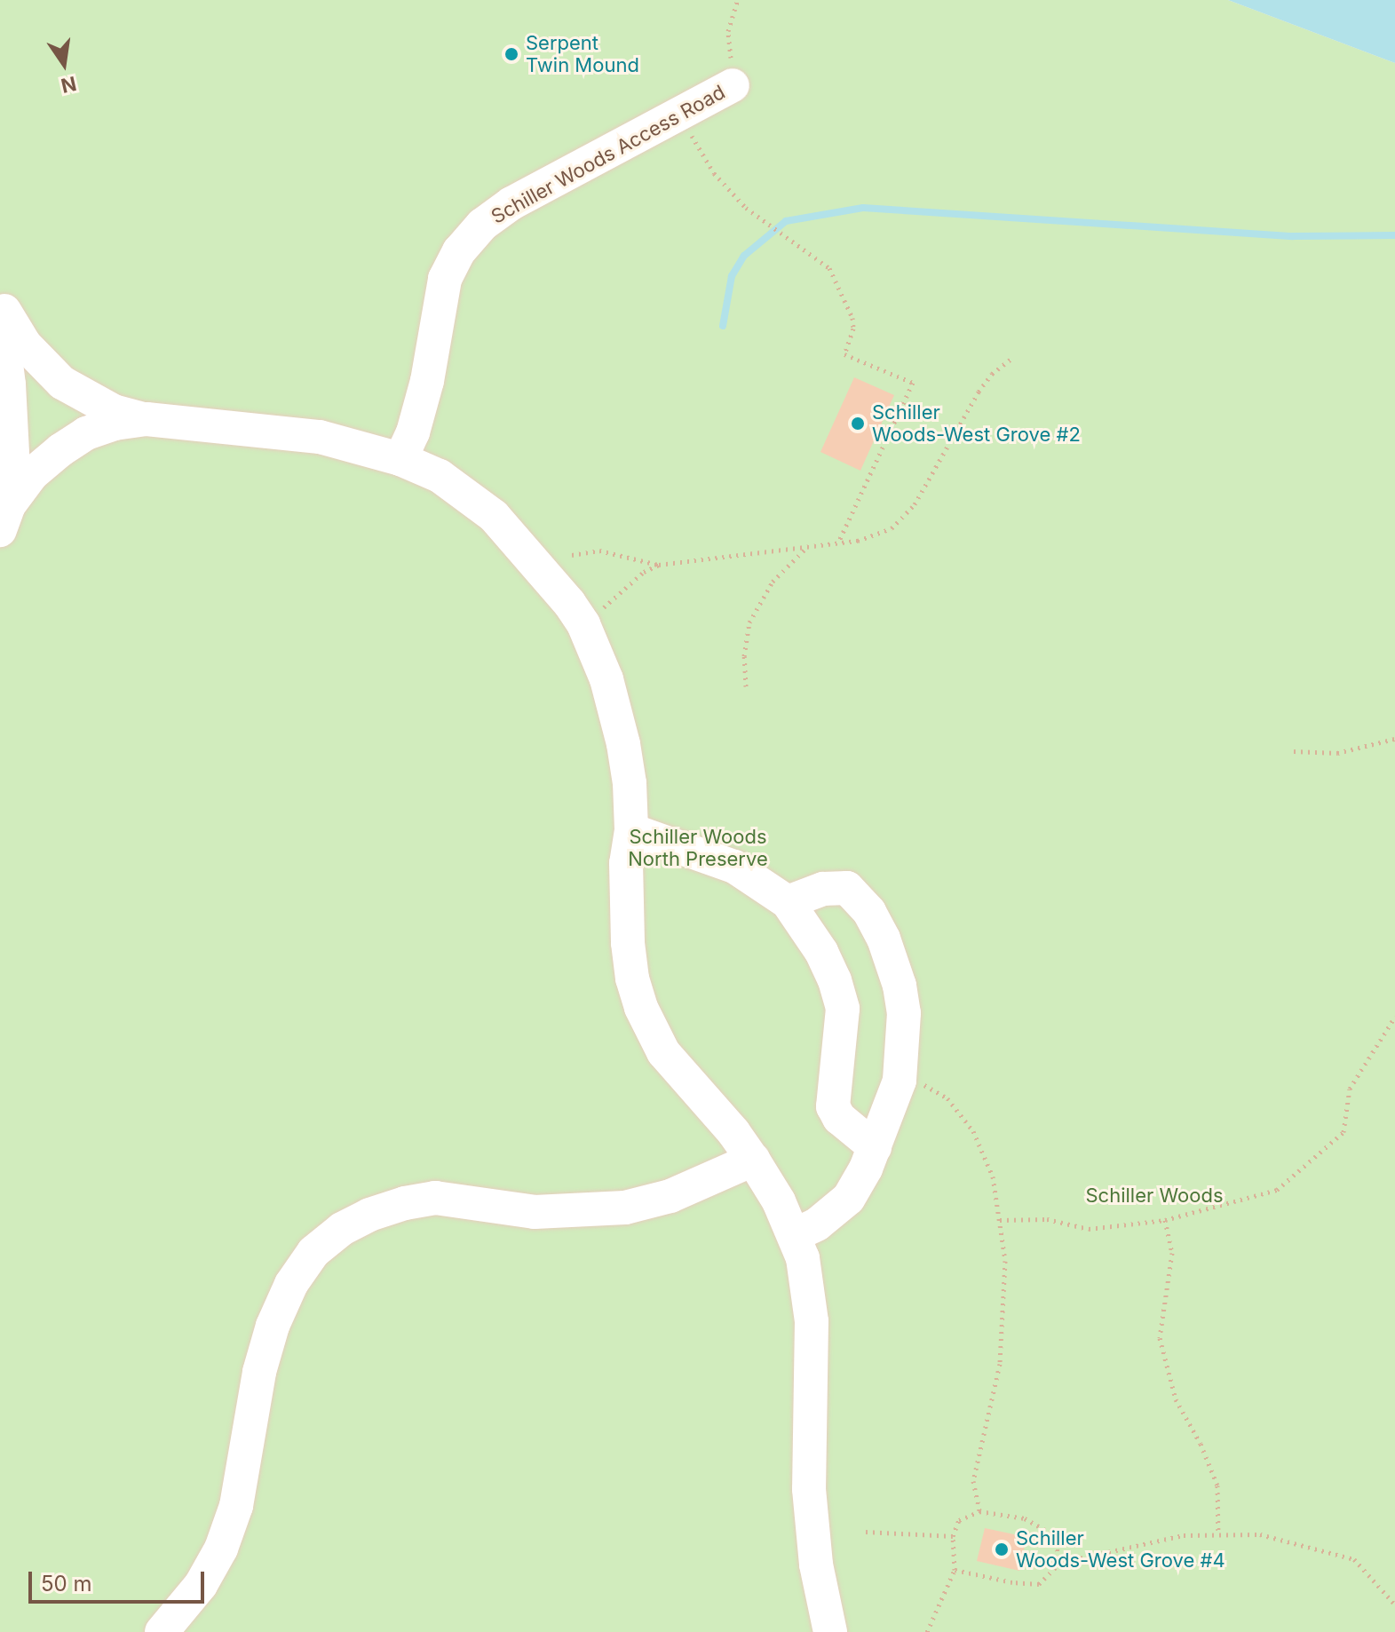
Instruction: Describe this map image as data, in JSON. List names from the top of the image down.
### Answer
{
  "streets": {
    "lane": ["Schiller Woods Access Road"]
  },
  "parks": ["Schiller Woods North Preserve", "Schiller Woods"],
  "places": ["Serpent Twin Mound", "Schiller Woods-West Grove #2", "Schiller Woods-West Grove #4"],
  "scale_bar": "50 m",
  "north": "bottom"
}
